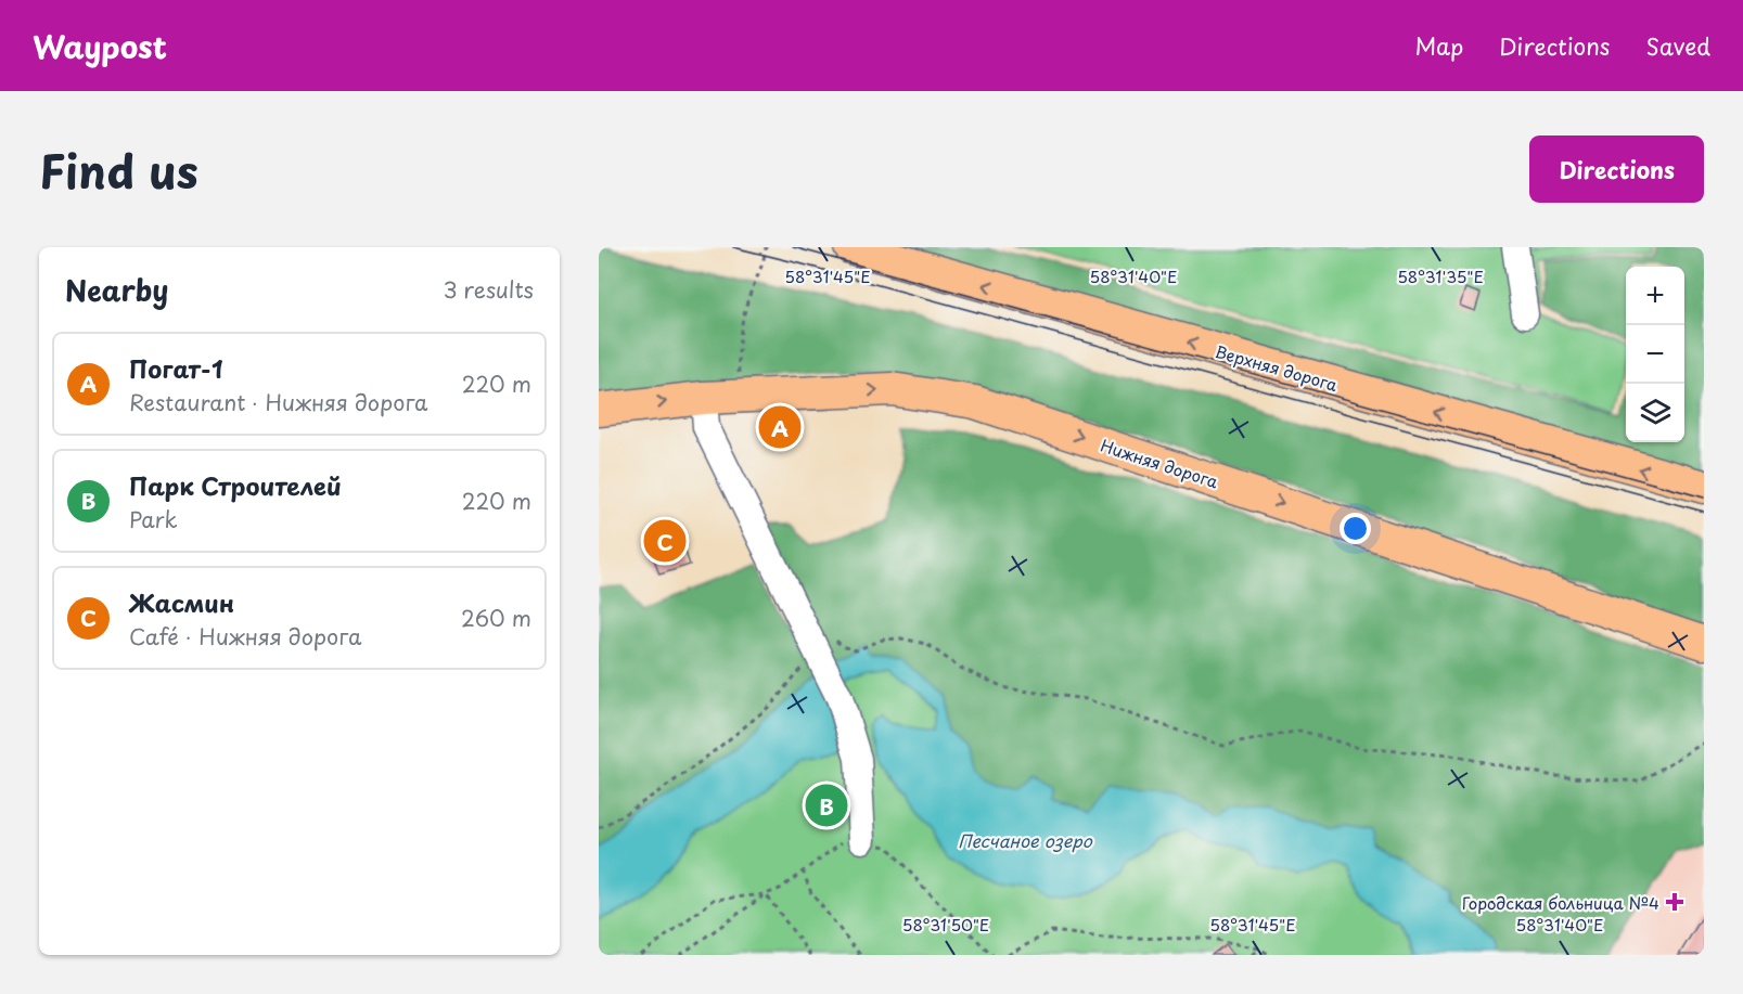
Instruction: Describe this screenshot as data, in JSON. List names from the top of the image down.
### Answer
{
  "streets": {
    "main road": ["Верхняя дорога", "Нижняя дорога"]
  },
  "one_way": ["Верхняя дорога", "Нижняя дорога"],
  "water": ["Песчаное озеро"],
  "places": {
    "health": ["Городская больница №4"]
  },
  "page": {
    "header": "Waypost",
    "nav": ["Map", "Directions", "Saved"],
    "title": "Find us",
    "buttons": "Directions",
    "heading": ["Nearby", "3 results"],
    "map_buttons": ["+", "−"],
    "list": [
      {
        "mark": "A",
        "name": "Погат-1",
        "note": "Restaurant · Нижняя дорога",
        "value": "220 m"
      },
      {
        "mark": "B",
        "name": "Парк Строителей",
        "note": "Park",
        "value": "220 m"
      },
      {
        "mark": "C",
        "name": "Жасмин",
        "note": "Café · Нижняя дорога",
        "value": "260 m"
      }
    ],
    "pins": ["A", "C", "B"]
  },
  "coordinates": [
    "58°31'45\"E",
    "58°31'40\"E",
    "58°31'35\"E",
    "58°31'50\"E"
  ]
}
